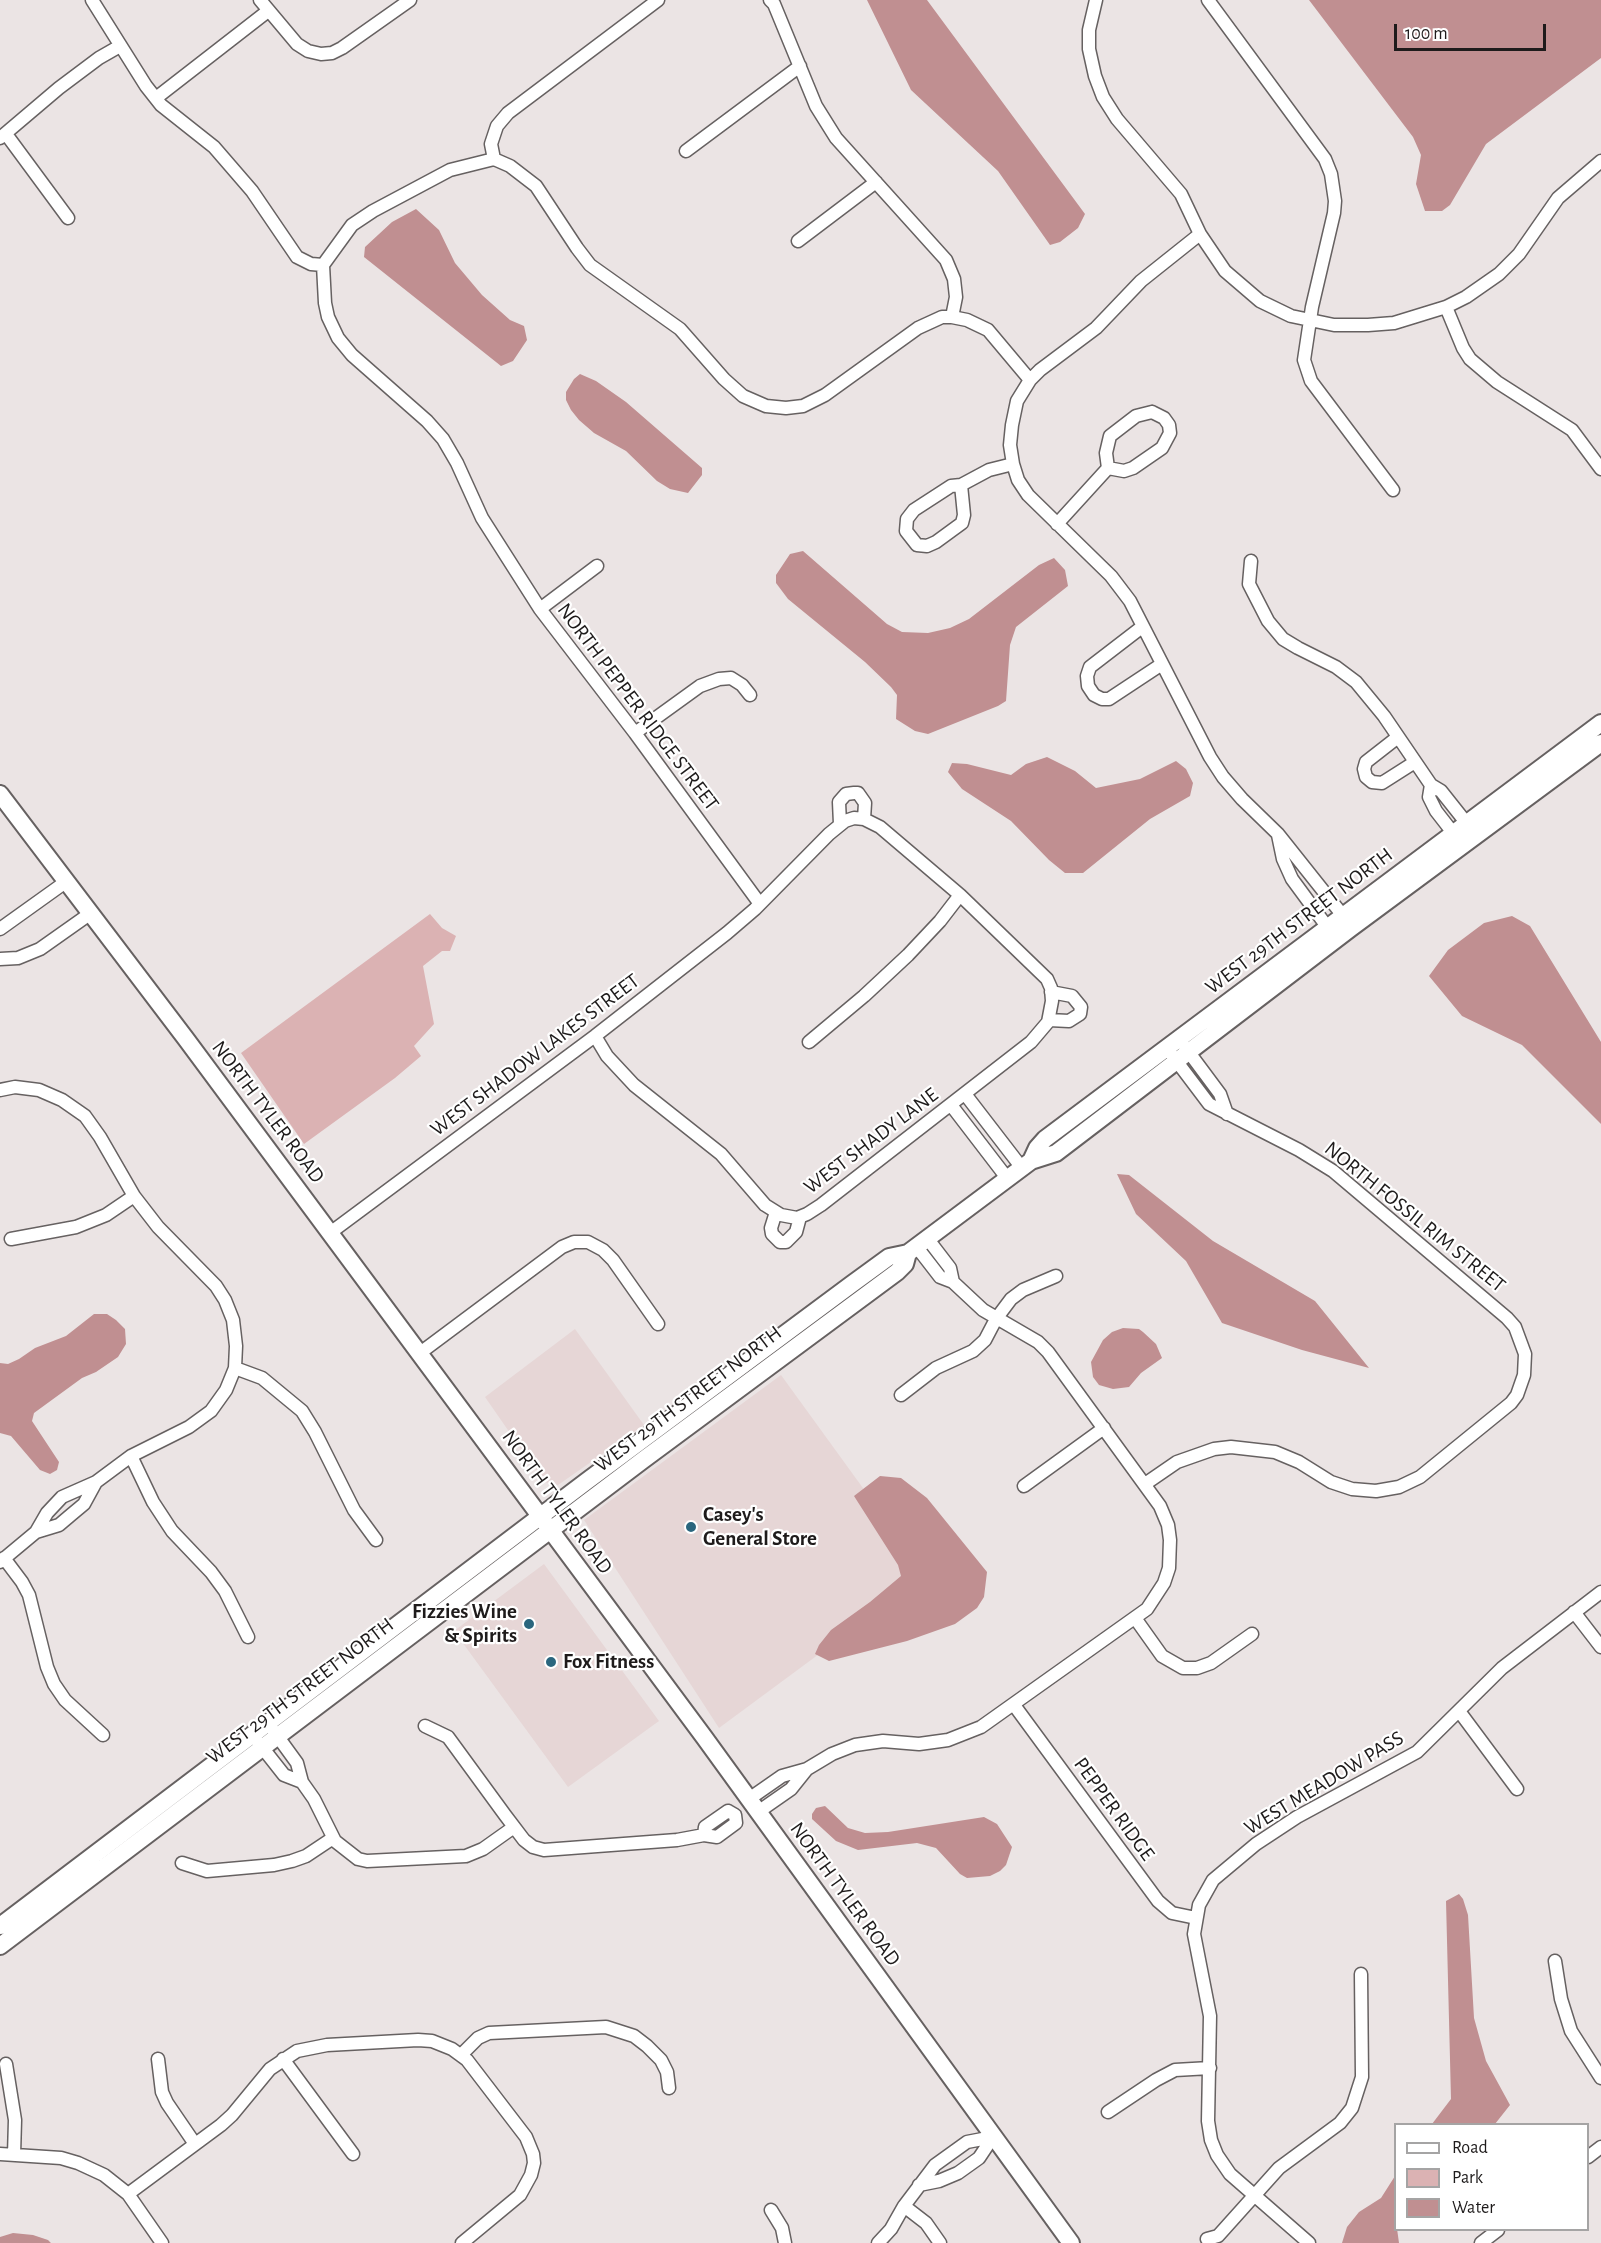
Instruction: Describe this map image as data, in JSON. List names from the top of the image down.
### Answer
{
  "streets": {
    "main road": ["WEST 29TH STREET NORTH", "NORTH TYLER ROAD"],
    "street": [
      "NORTH PEPPER RIDGE STREET",
      "WEST SHADOW LAKES STREET",
      "WEST SHADY LANE",
      "NORTH FOSSIL RIM STREET",
      "WEST MEADOW PASS",
      "PEPPER RIDGE"
    ]
  },
  "crossings": [
    ["NORTH PEPPER RIDGE STREET", "WEST SHADOW LAKES STREET"],
    ["WEST 29TH STREET NORTH", "NORTH TYLER ROAD"],
    ["WEST 29TH STREET NORTH", "NORTH FOSSIL RIM STREET"],
    ["WEST SHADOW LAKES STREET", "NORTH TYLER ROAD"],
    ["WEST MEADOW PASS", "PEPPER RIDGE"]
  ],
  "places": ["Casey's General Store", "Fizzies Wine & Spirits", "Fox Fitness"],
  "legend": ["Road", "Park", "Water"],
  "scale_bar": "100 m"
}
